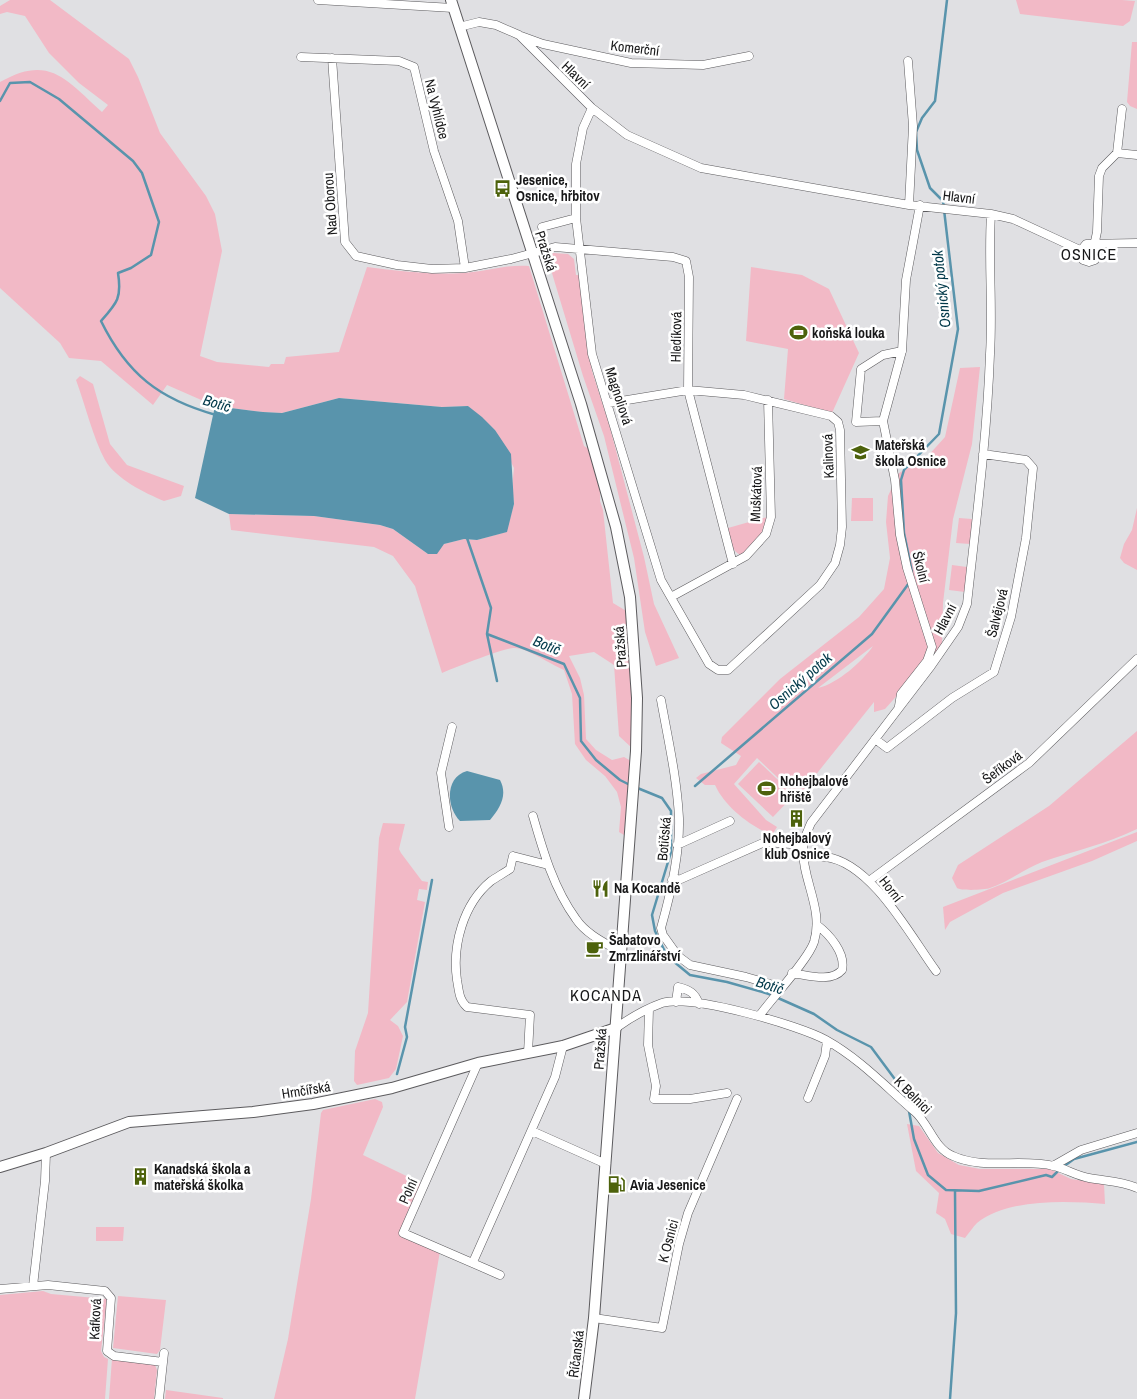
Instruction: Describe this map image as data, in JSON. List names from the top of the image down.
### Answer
{
  "streets": {
    "main road": ["Pražská", "Hrnčířská", "Říčanská"],
    "street": [
      "Komerční",
      "Hlavní",
      "Na Vyhlídce",
      "Nad Oborou",
      "Hledíková",
      "Magnoliová",
      "Kalinová",
      "Muškátová",
      "Školní",
      "Šalvějová",
      "Šeříková",
      "Botičská",
      "Horní",
      "K Belnici",
      "Polní",
      "K Osnici",
      "Kafková"
    ]
  },
  "crossings": [
    ["Komerční", "Hlavní"],
    ["Hlavní", "Pražská"],
    ["Hlavní", "Magnoliová"],
    ["Hlavní", "Školní"],
    ["Hlavní", "Šalvějová"],
    ["Na Vyhlídce", "Nad Oborou"],
    ["Nad Oborou", "Pražská"],
    ["Nad Oborou", "Hledíková"],
    ["Pražská", "Hledíková"],
    ["Pražská", "Hrnčířská"],
    ["Pražská", "K Osnici"],
    ["Pražská", "Říčanská"],
    ["Hledíková", "Magnoliová"],
    ["Hledíková", "Kalinová"],
    ["Hledíková", "Muškátová"],
    ["Magnoliová", "Kalinová"],
    ["Magnoliová", "Muškátová"],
    ["Kalinová", "Muškátová"],
    ["Šeříková", "Horní"],
    ["Botičská", "Horní"],
    ["Hrnčířská", "Polní"],
    ["K Osnici", "Říčanská"]
  ],
  "districts": ["OSNICE", "KOCANDA"],
  "water": ["Osnický potok", "Botič"],
  "places": {
    "bus stop": ["Jesenice, Osnice, hřbitov"],
    "sports": ["koňská louka", "Nohejbalové hřiště"],
    "school or university": ["Mateřská škola Osnice"],
    "building": ["Nohejbalový klub Osnice", "Kanadská škola a mateřská školka"],
    "restaurant": ["Na Kocandě"],
    "cafe": ["Šabatovo Zmrzlinářství"],
    "fuel station": ["Avia Jesenice"]
  }
}
